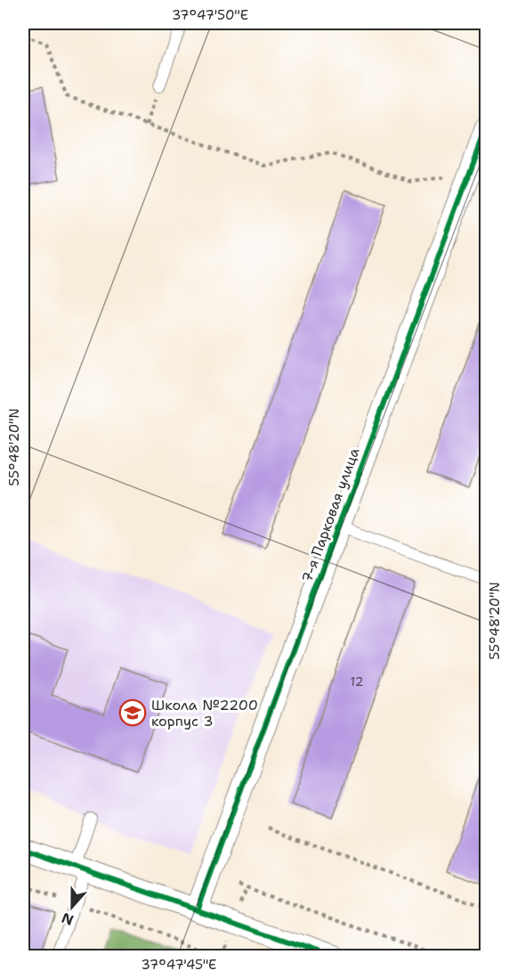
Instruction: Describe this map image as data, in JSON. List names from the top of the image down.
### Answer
{
  "streets": {
    "street": ["7-я Парковая улица"]
  },
  "places": {
    "school or university": ["Школа №2200 корпус 3"]
  },
  "house_numbers": ["12"],
  "north": "bottom",
  "coordinates": ["37°47'50\"E", "55°48'20\"N", "37°47'45\"E"]
}
